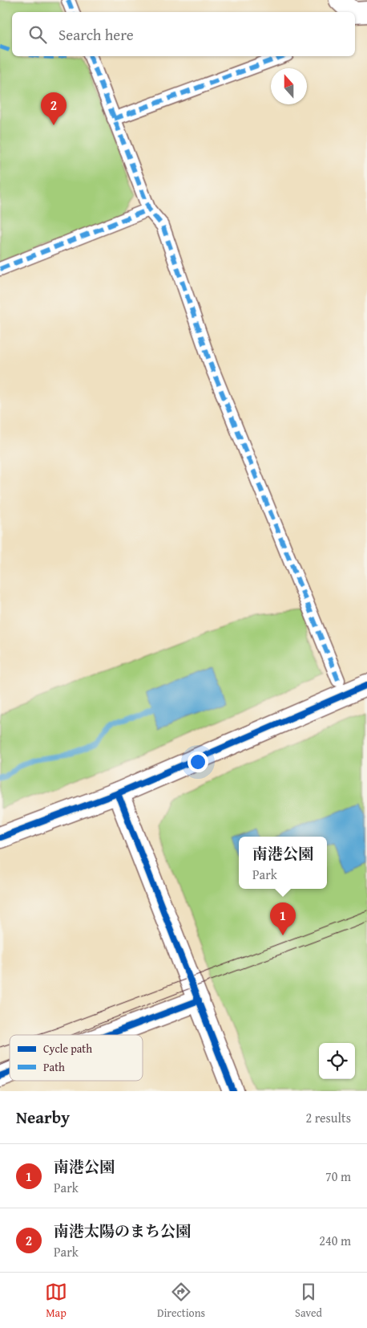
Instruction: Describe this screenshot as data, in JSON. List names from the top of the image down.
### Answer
{
  "legend": ["Cycle path", "Path"],
  "north": "top",
  "page": {
    "search": "Search here",
    "pins": ["2", "1"],
    "popup": ["南港公園", "Park"],
    "heading": ["Nearby", "2 results"],
    "list": [
      {
        "mark": "1",
        "name": "南港公園",
        "note": "Park",
        "value": "70 m"
      },
      {
        "mark": "2",
        "name": "南港太陽のまち公園",
        "note": "Park",
        "value": "240 m"
      }
    ],
    "nav": ["Map", "Directions", "Saved"]
  }
}
